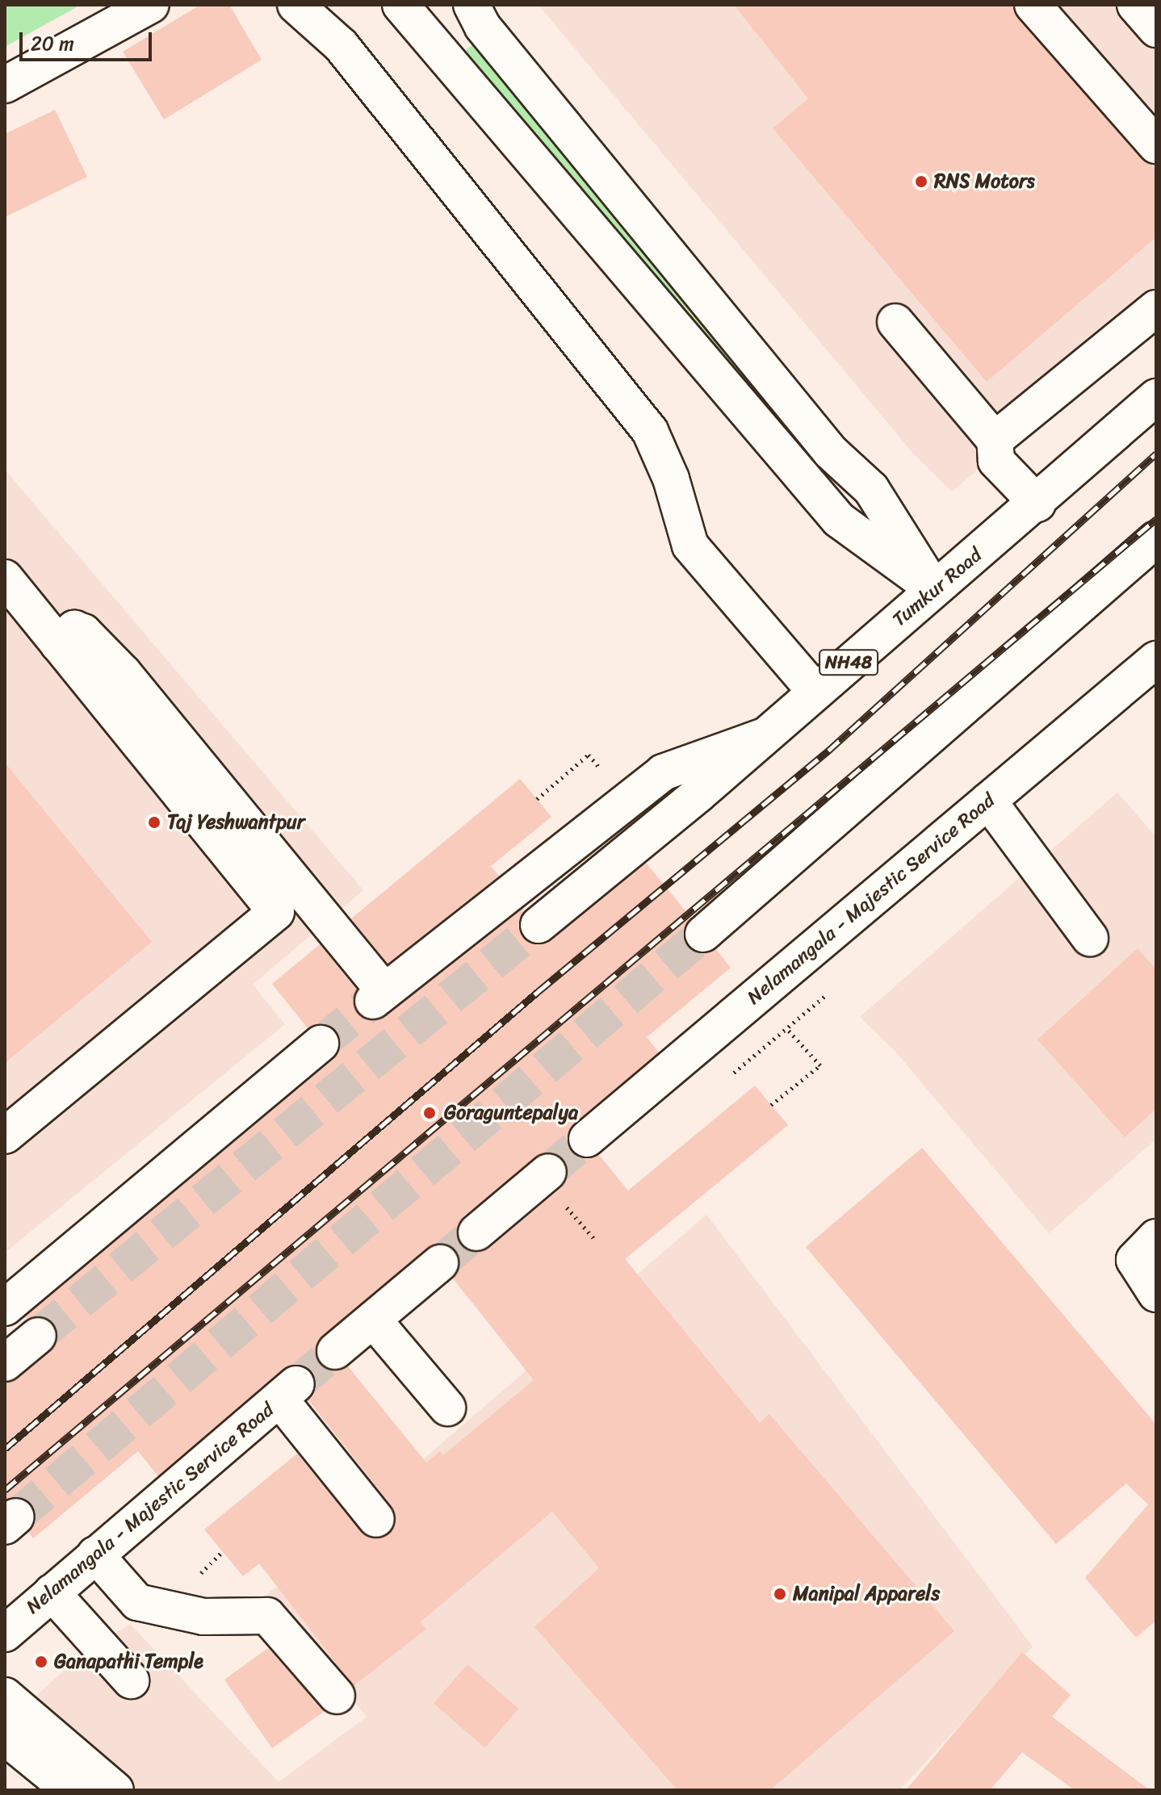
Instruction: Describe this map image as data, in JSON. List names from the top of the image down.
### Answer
{
  "streets": {
    "main road": ["Tumkur Road", "NH48", "Nelamangala - Majestic Service Road"]
  },
  "places": [
    "RNS Motors",
    "Taj Yeshwantpur",
    "Goraguntepalya",
    "Manipal Apparels",
    "Ganapathi Temple"
  ],
  "scale_bar": "20 m"
}
